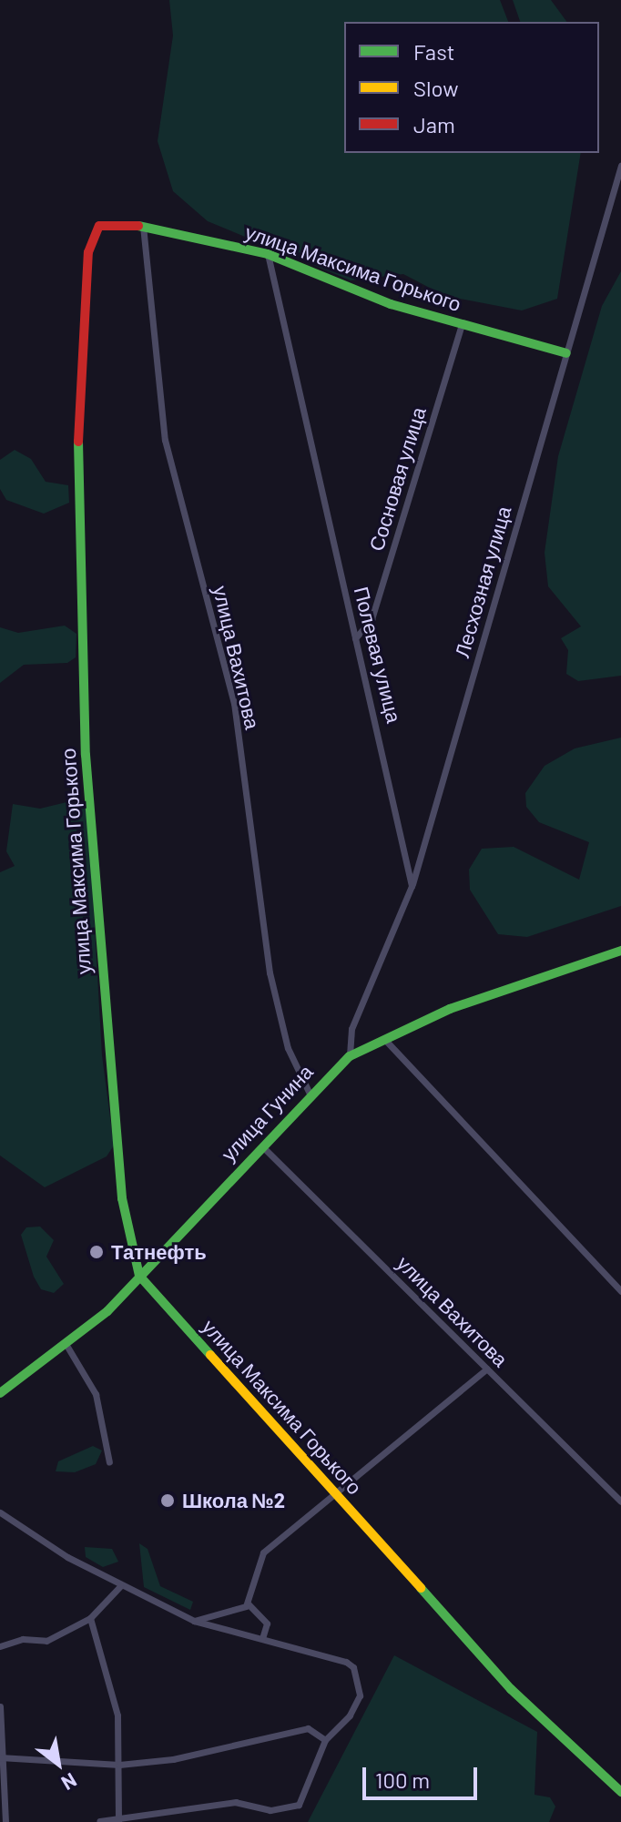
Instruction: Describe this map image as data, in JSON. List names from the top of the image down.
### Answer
{
  "streets": {
    "street": [
      "улица Максима Горького",
      "Сосновая улица",
      "Лесхозная улица",
      "Полевая улица",
      "улица Вахитова",
      "улица Гунина"
    ]
  },
  "crossings": [
    ["улица Максима Горького", "Сосновая улица"],
    ["улица Максима Горького", "Лесхозная улица"],
    ["улица Максима Горького", "Полевая улица"],
    ["улица Максима Горького", "улица Вахитова"],
    ["улица Максима Горького", "улица Гунина"],
    ["Сосновая улица", "Полевая улица"],
    ["Лесхозная улица", "Полевая улица"],
    ["улица Вахитова", "улица Гунина"]
  ],
  "places": ["Татнефть", "Школа №2"],
  "legend": ["Fast", "Slow", "Jam"],
  "scale_bar": "100 m",
  "north": "bottom right"
}
